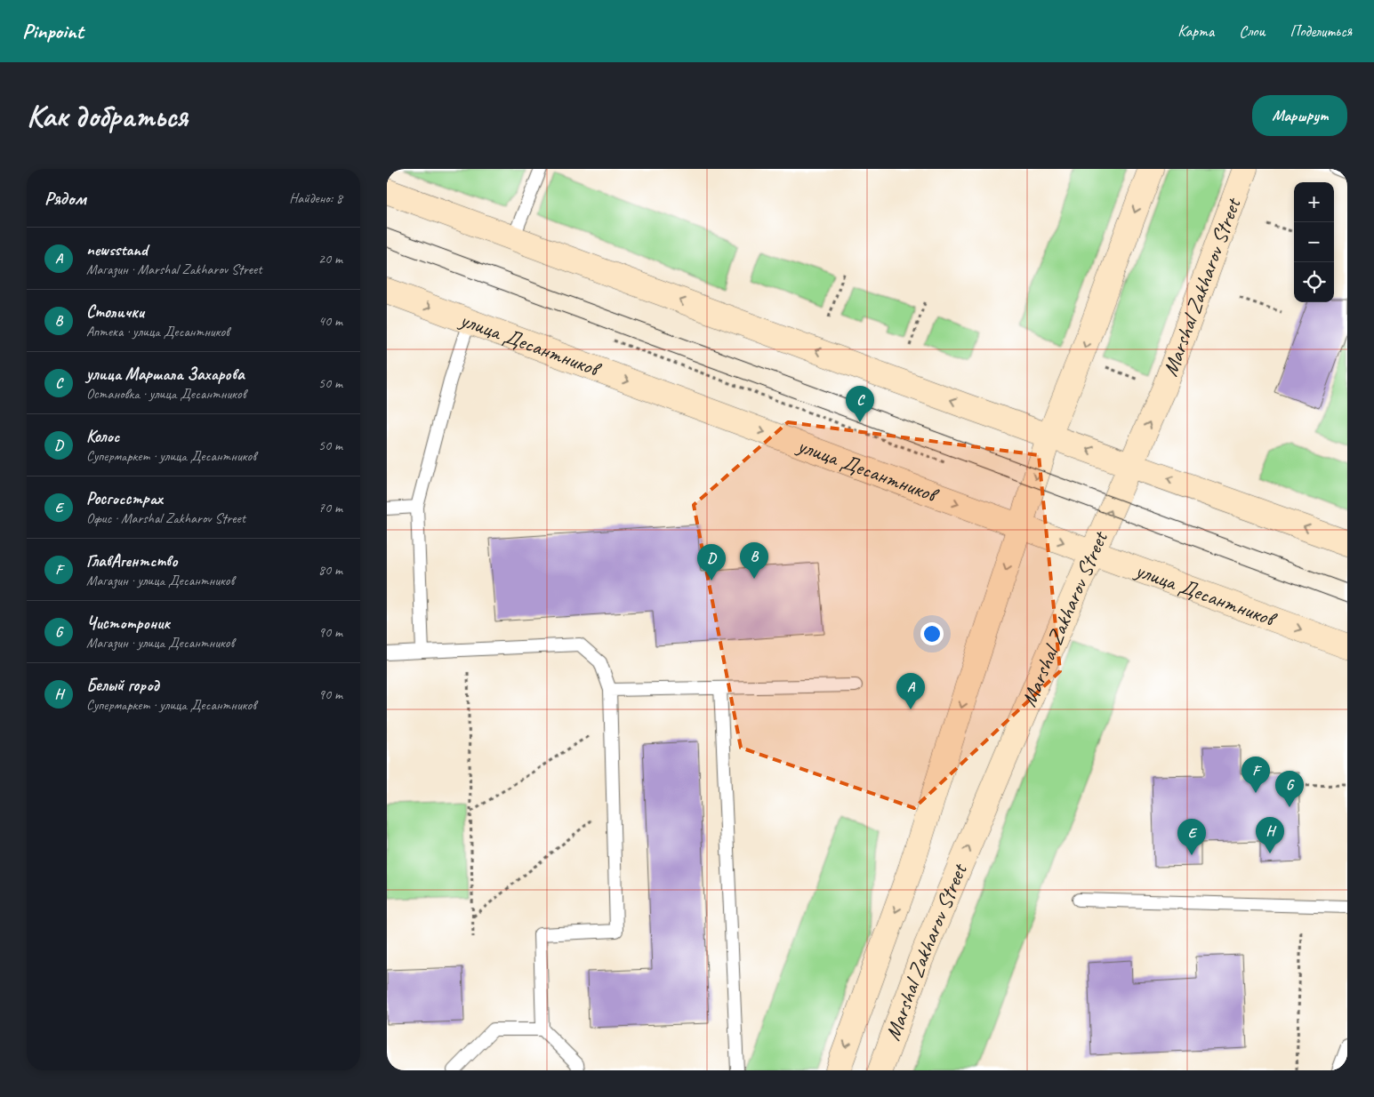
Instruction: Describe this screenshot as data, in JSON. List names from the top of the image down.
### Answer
{
  "streets": {
    "street": ["Marshal Zakharov Street", "улица Десантников"]
  },
  "crossings": [
    ["Marshal Zakharov Street", "улица Десантников"]
  ],
  "page": {
    "header": "Pinpoint",
    "nav": ["Карта", "Слои", "Поделиться"],
    "buttons": "Маршрут",
    "title": "Как добраться",
    "heading": ["Рядом", "Найдено: 8"],
    "map_buttons": ["+", "−"],
    "list": [
      {
        "mark": "A",
        "name": "newsstand",
        "note": "Магазин · Marshal Zakharov Street",
        "value": "20 m"
      },
      {
        "mark": "B",
        "name": "Столички",
        "note": "Аптека · улица Десантников",
        "value": "40 m"
      },
      {
        "mark": "C",
        "name": "улица Маршала Захарова",
        "note": "Остановка · улица Десантников",
        "value": "50 m"
      },
      {
        "mark": "D",
        "name": "Колос",
        "note": "Супермаркет · улица Десантников",
        "value": "50 m"
      },
      {
        "mark": "E",
        "name": "Росгосстрах",
        "note": "Офис · Marshal Zakharov Street",
        "value": "70 m"
      },
      {
        "mark": "F",
        "name": "ГлавАгентство",
        "note": "Магазин · улица Десантников",
        "value": "80 m"
      },
      {
        "mark": "G",
        "name": "Чистотроник",
        "note": "Магазин · улица Десантников",
        "value": "90 m"
      },
      {
        "mark": "H",
        "name": "Белый город",
        "note": "Супермаркет · улица Десантников",
        "value": "90 m"
      }
    ],
    "pins": [
      "C",
      "B",
      "D",
      "A",
      "F",
      "G",
      "H",
      "E"
    ]
  }
}
